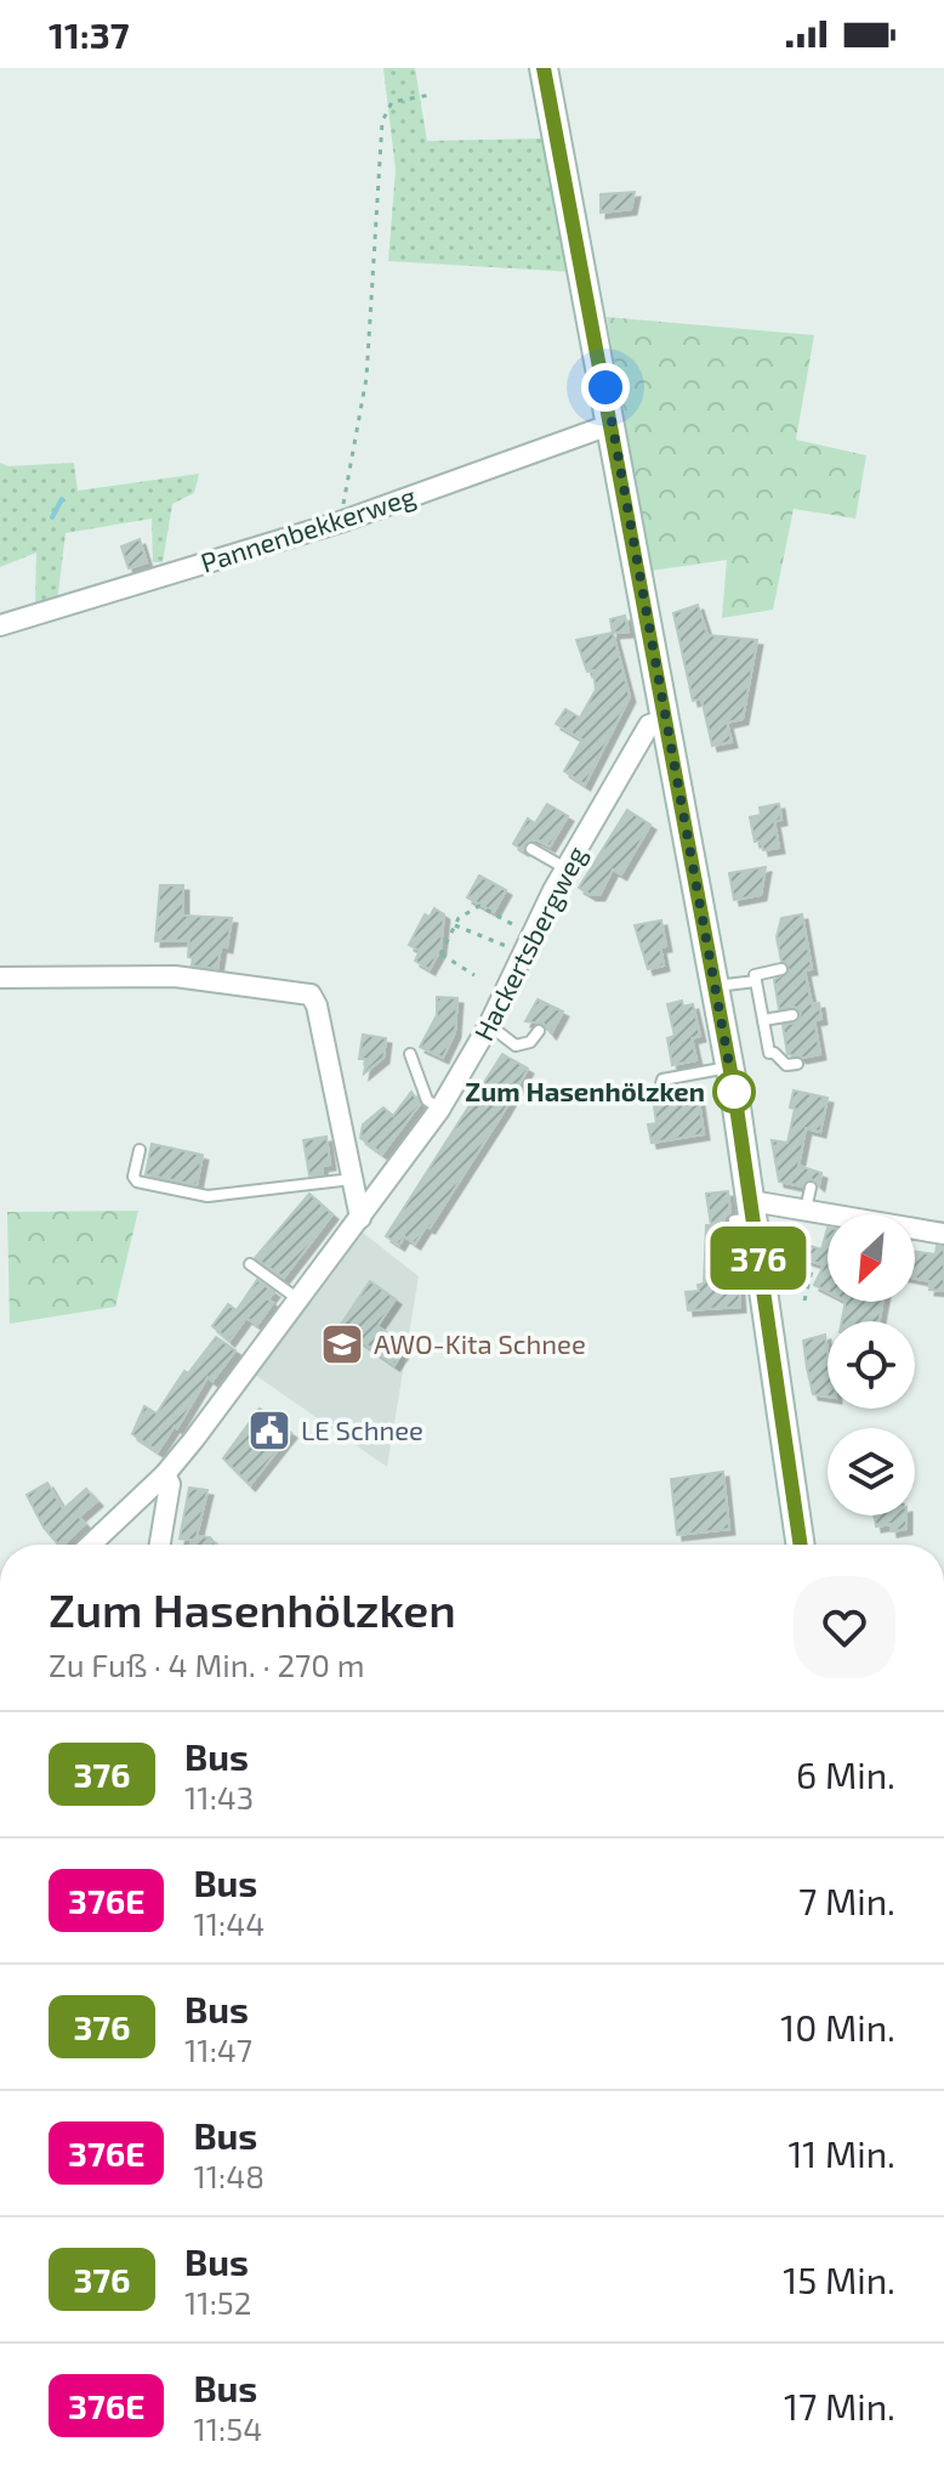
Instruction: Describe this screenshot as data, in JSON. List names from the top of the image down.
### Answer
{
  "streets": {
    "street": ["Pannenbekkerweg", "Hackertsbergweg"]
  },
  "places": {
    "other": ["Zum Hasenhölzken"],
    "school or university": ["AWO-Kita Schnee"],
    "public building": ["LE Schnee"]
  },
  "lines": ["bus line 376"],
  "north": "bottom left",
  "page": {
    "status": "11:37",
    "on_map": "376",
    "heading": ["Zum Hasenhölzken", "Zu Fuß · 4 Min. · 270 m"],
    "list": [
      {
        "mark": "376",
        "name": "Bus",
        "note": "11:43",
        "value": "6 Min."
      },
      {
        "mark": "376E",
        "name": "Bus",
        "note": "11:44",
        "value": "7 Min."
      },
      {
        "mark": "376",
        "name": "Bus",
        "note": "11:47",
        "value": "10 Min."
      },
      {
        "mark": "376E",
        "name": "Bus",
        "note": "11:48",
        "value": "11 Min."
      },
      {
        "mark": "376",
        "name": "Bus",
        "note": "11:52",
        "value": "15 Min."
      },
      {
        "mark": "376E",
        "name": "Bus",
        "note": "11:54",
        "value": "17 Min."
      }
    ]
  }
}
